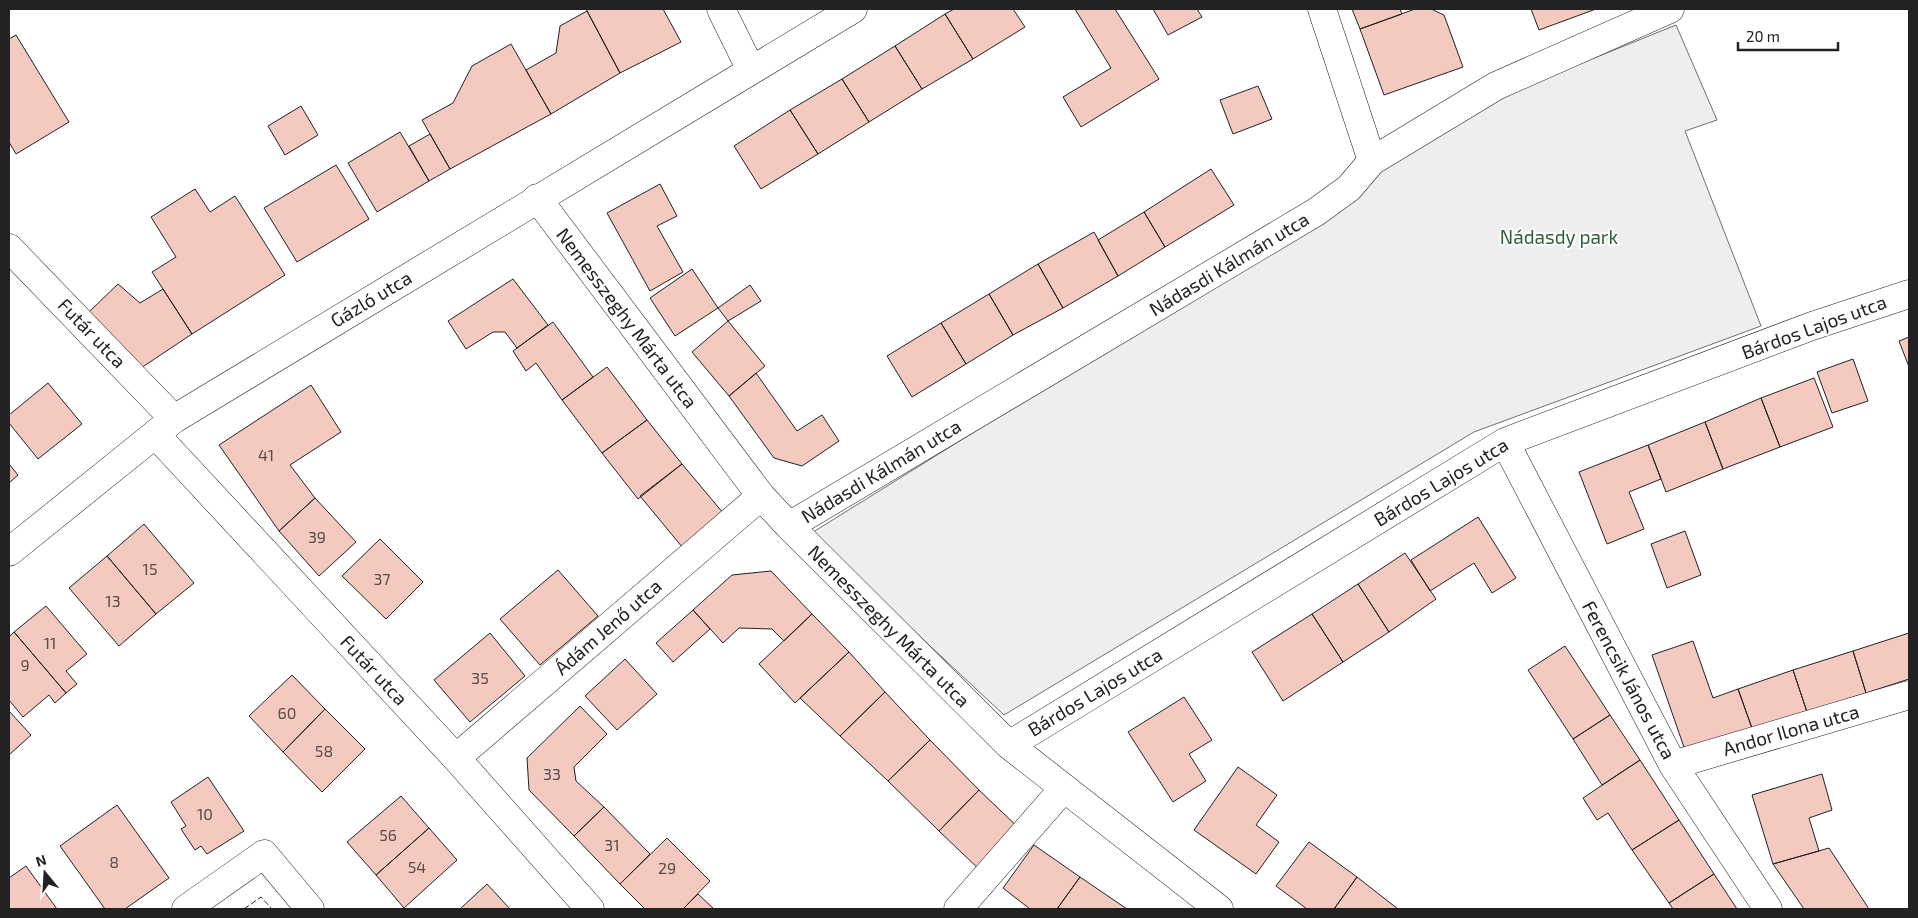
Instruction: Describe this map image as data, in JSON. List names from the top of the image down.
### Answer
{
  "streets": {
    "street": [
      "Nádasdi Kálmán utca",
      "Gázló utca",
      "Nemesszeghy Márta utca",
      "Bárdos Lajos utca",
      "Futár utca",
      "Ádám Jenő utca",
      "Ferencsik János utca",
      "Andor Ilona utca"
    ]
  },
  "crossings": [
    ["Nádasdi Kálmán utca", "Nemesszeghy Márta utca"],
    ["Gázló utca", "Nemesszeghy Márta utca"],
    ["Gázló utca", "Futár utca"],
    ["Nemesszeghy Márta utca", "Bárdos Lajos utca"],
    ["Nemesszeghy Márta utca", "Ádám Jenő utca"],
    ["Bárdos Lajos utca", "Ferencsik János utca"],
    ["Futár utca", "Ádám Jenő utca"],
    ["Ferencsik János utca", "Andor Ilona utca"]
  ],
  "parks": ["Nádasdy park"],
  "house_numbers": [
    "41",
    "39",
    "15",
    "37",
    "13",
    "11",
    "9",
    "35",
    "60",
    "58",
    "33",
    "10",
    "56",
    "31",
    "8",
    "54",
    "29"
  ],
  "scale_bar": "20 m",
  "north": "top"
}
